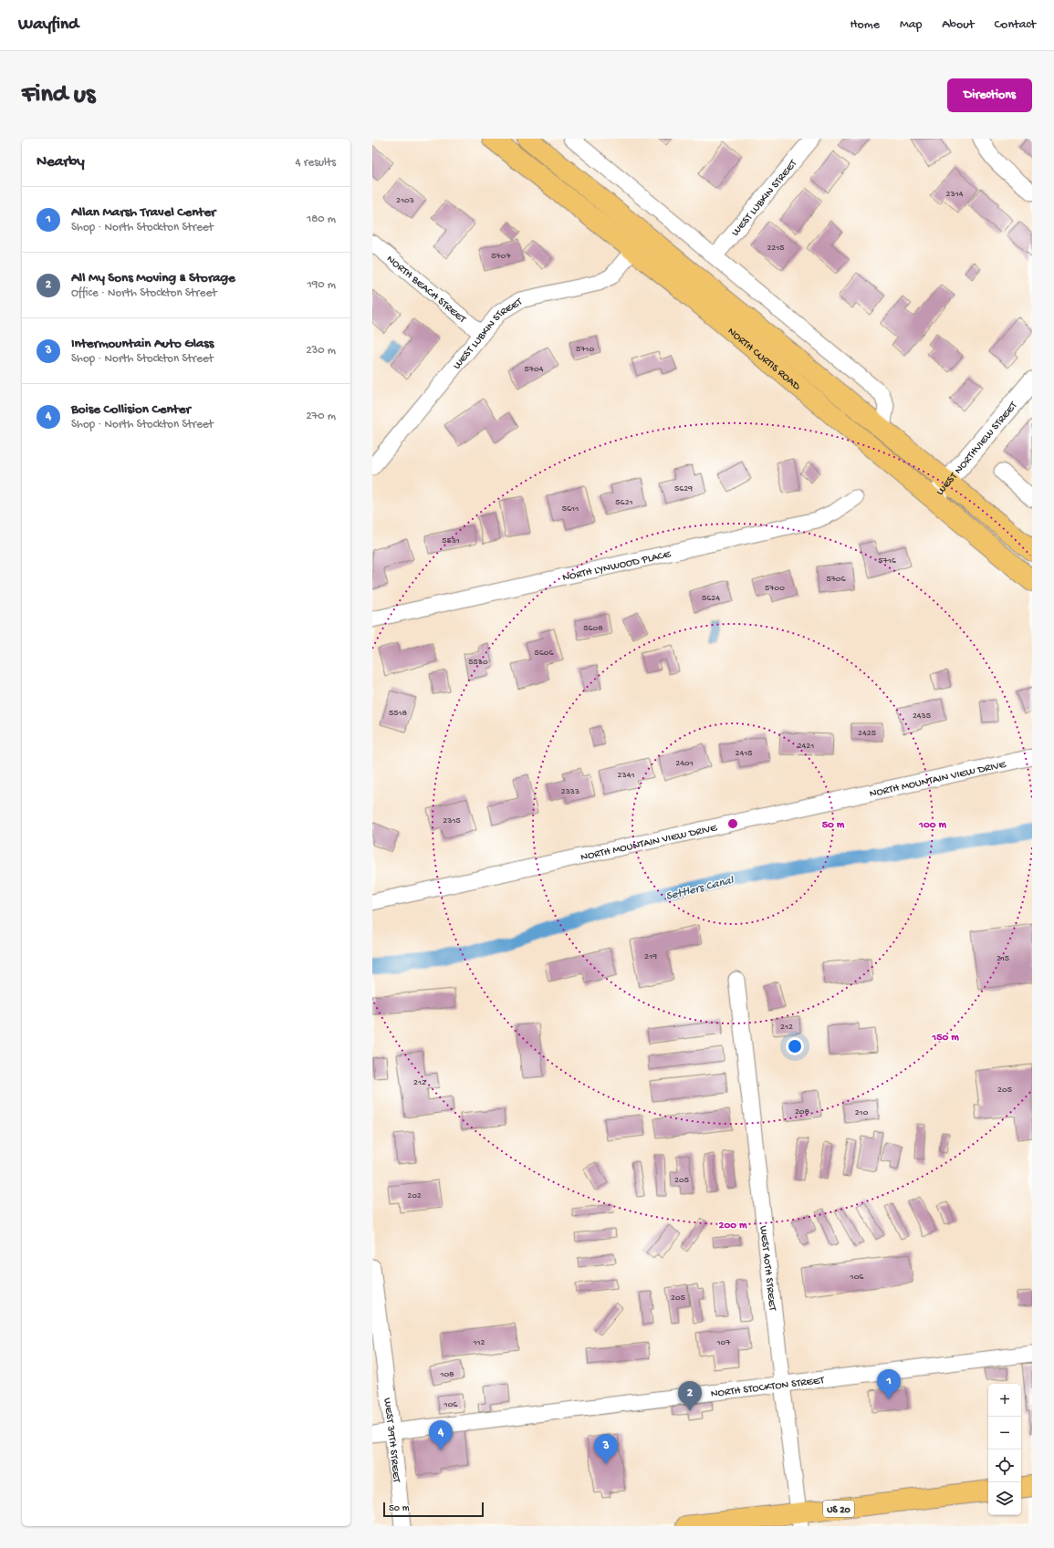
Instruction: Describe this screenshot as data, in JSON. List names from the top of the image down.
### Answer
{
  "streets": {
    "main road": ["NORTH CURTIS ROAD", "US 20"],
    "street": [
      "WEST LUBKIN STREET",
      "NORTH BEACH STREET",
      "WEST NORTHVIEW STREET",
      "NORTH LYNWOOD PLACE",
      "NORTH MOUNTAIN VIEW DRIVE",
      "WEST 40TH STREET",
      "NORTH STOCKTON STREET",
      "WEST 39TH STREET"
    ]
  },
  "crossings": [
    ["WEST LUBKIN STREET", "NORTH BEACH STREET"],
    ["WEST LUBKIN STREET", "NORTH CURTIS ROAD"],
    ["NORTH CURTIS ROAD", "WEST NORTHVIEW STREET"],
    ["WEST 40TH STREET", "NORTH STOCKTON STREET"],
    ["WEST 40TH STREET", "US 20"],
    ["NORTH STOCKTON STREET", "WEST 39TH STREET"]
  ],
  "water": ["Settlers Canal"],
  "house_numbers": [
    "2314",
    "2103",
    "2215",
    "5707",
    "5710",
    "5704",
    "5629",
    "5621",
    "5611",
    "5531",
    "5716",
    "5706",
    "5700",
    "5624",
    "5608",
    "5606",
    "5530",
    "5518",
    "2435",
    "2425",
    "2421",
    "2415",
    "2401",
    "2341",
    "2333",
    "2315",
    "219",
    "215",
    "212",
    "212",
    "205",
    "208",
    "210",
    "205",
    "202",
    "106",
    "205",
    "112",
    "107",
    "108",
    "106"
  ],
  "scale_bar": "50 m",
  "page": {
    "header": "Wayfind",
    "nav": [
      "Home",
      "Map",
      "About",
      "Contact"
    ],
    "buttons": "Directions",
    "title": "Find us",
    "heading": ["Nearby", "4 results"],
    "list": [
      {
        "mark": "1",
        "name": "Allan Marsh Travel Center",
        "note": "Shop · North Stockton Street",
        "value": "180 m"
      },
      {
        "mark": "2",
        "name": "All My Sons Moving & Storage",
        "note": "Office · North Stockton Street",
        "value": "190 m"
      },
      {
        "mark": "3",
        "name": "Intermountain Auto Glass",
        "note": "Shop · North Stockton Street",
        "value": "230 m"
      },
      {
        "mark": "4",
        "name": "Boise Collision Center",
        "note": "Shop · North Stockton Street",
        "value": "270 m"
      }
    ],
    "pins": [
      "1",
      "2",
      "4",
      "3"
    ],
    "map_buttons": ["+", "−"],
    "scale": "50 m"
  },
  "rings": [
    "50 m",
    "100 m",
    "150 m",
    "200 m"
  ]
}
